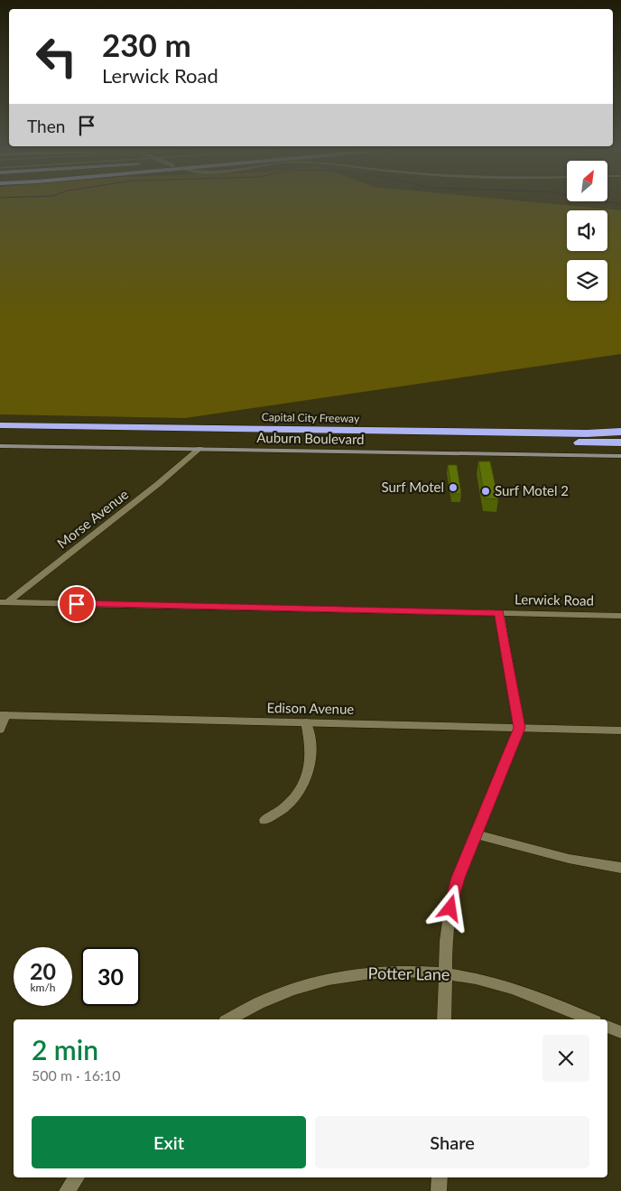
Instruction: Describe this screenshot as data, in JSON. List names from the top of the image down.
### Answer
{
  "streets": {
    "highway": ["Capital City Freeway"],
    "main road": ["Auburn Boulevard"],
    "street": [
      "Morse Avenue",
      "Lerwick Road",
      "Edison Avenue",
      "Potter Lane"
    ]
  },
  "crossings": [
    ["Auburn Boulevard", "Morse Avenue"],
    ["Morse Avenue", "Lerwick Road"]
  ],
  "places": ["Surf Motel", "Surf Motel 2"],
  "north": "top right",
  "page": {
    "turn": ["230 m", "Lerwick Road"],
    "then": "Then",
    "speed": "20 km/h",
    "limit": "30",
    "heading": ["2 min", "500 m · 16:10"],
    "buttons": ["Exit", "Share"]
  }
}
